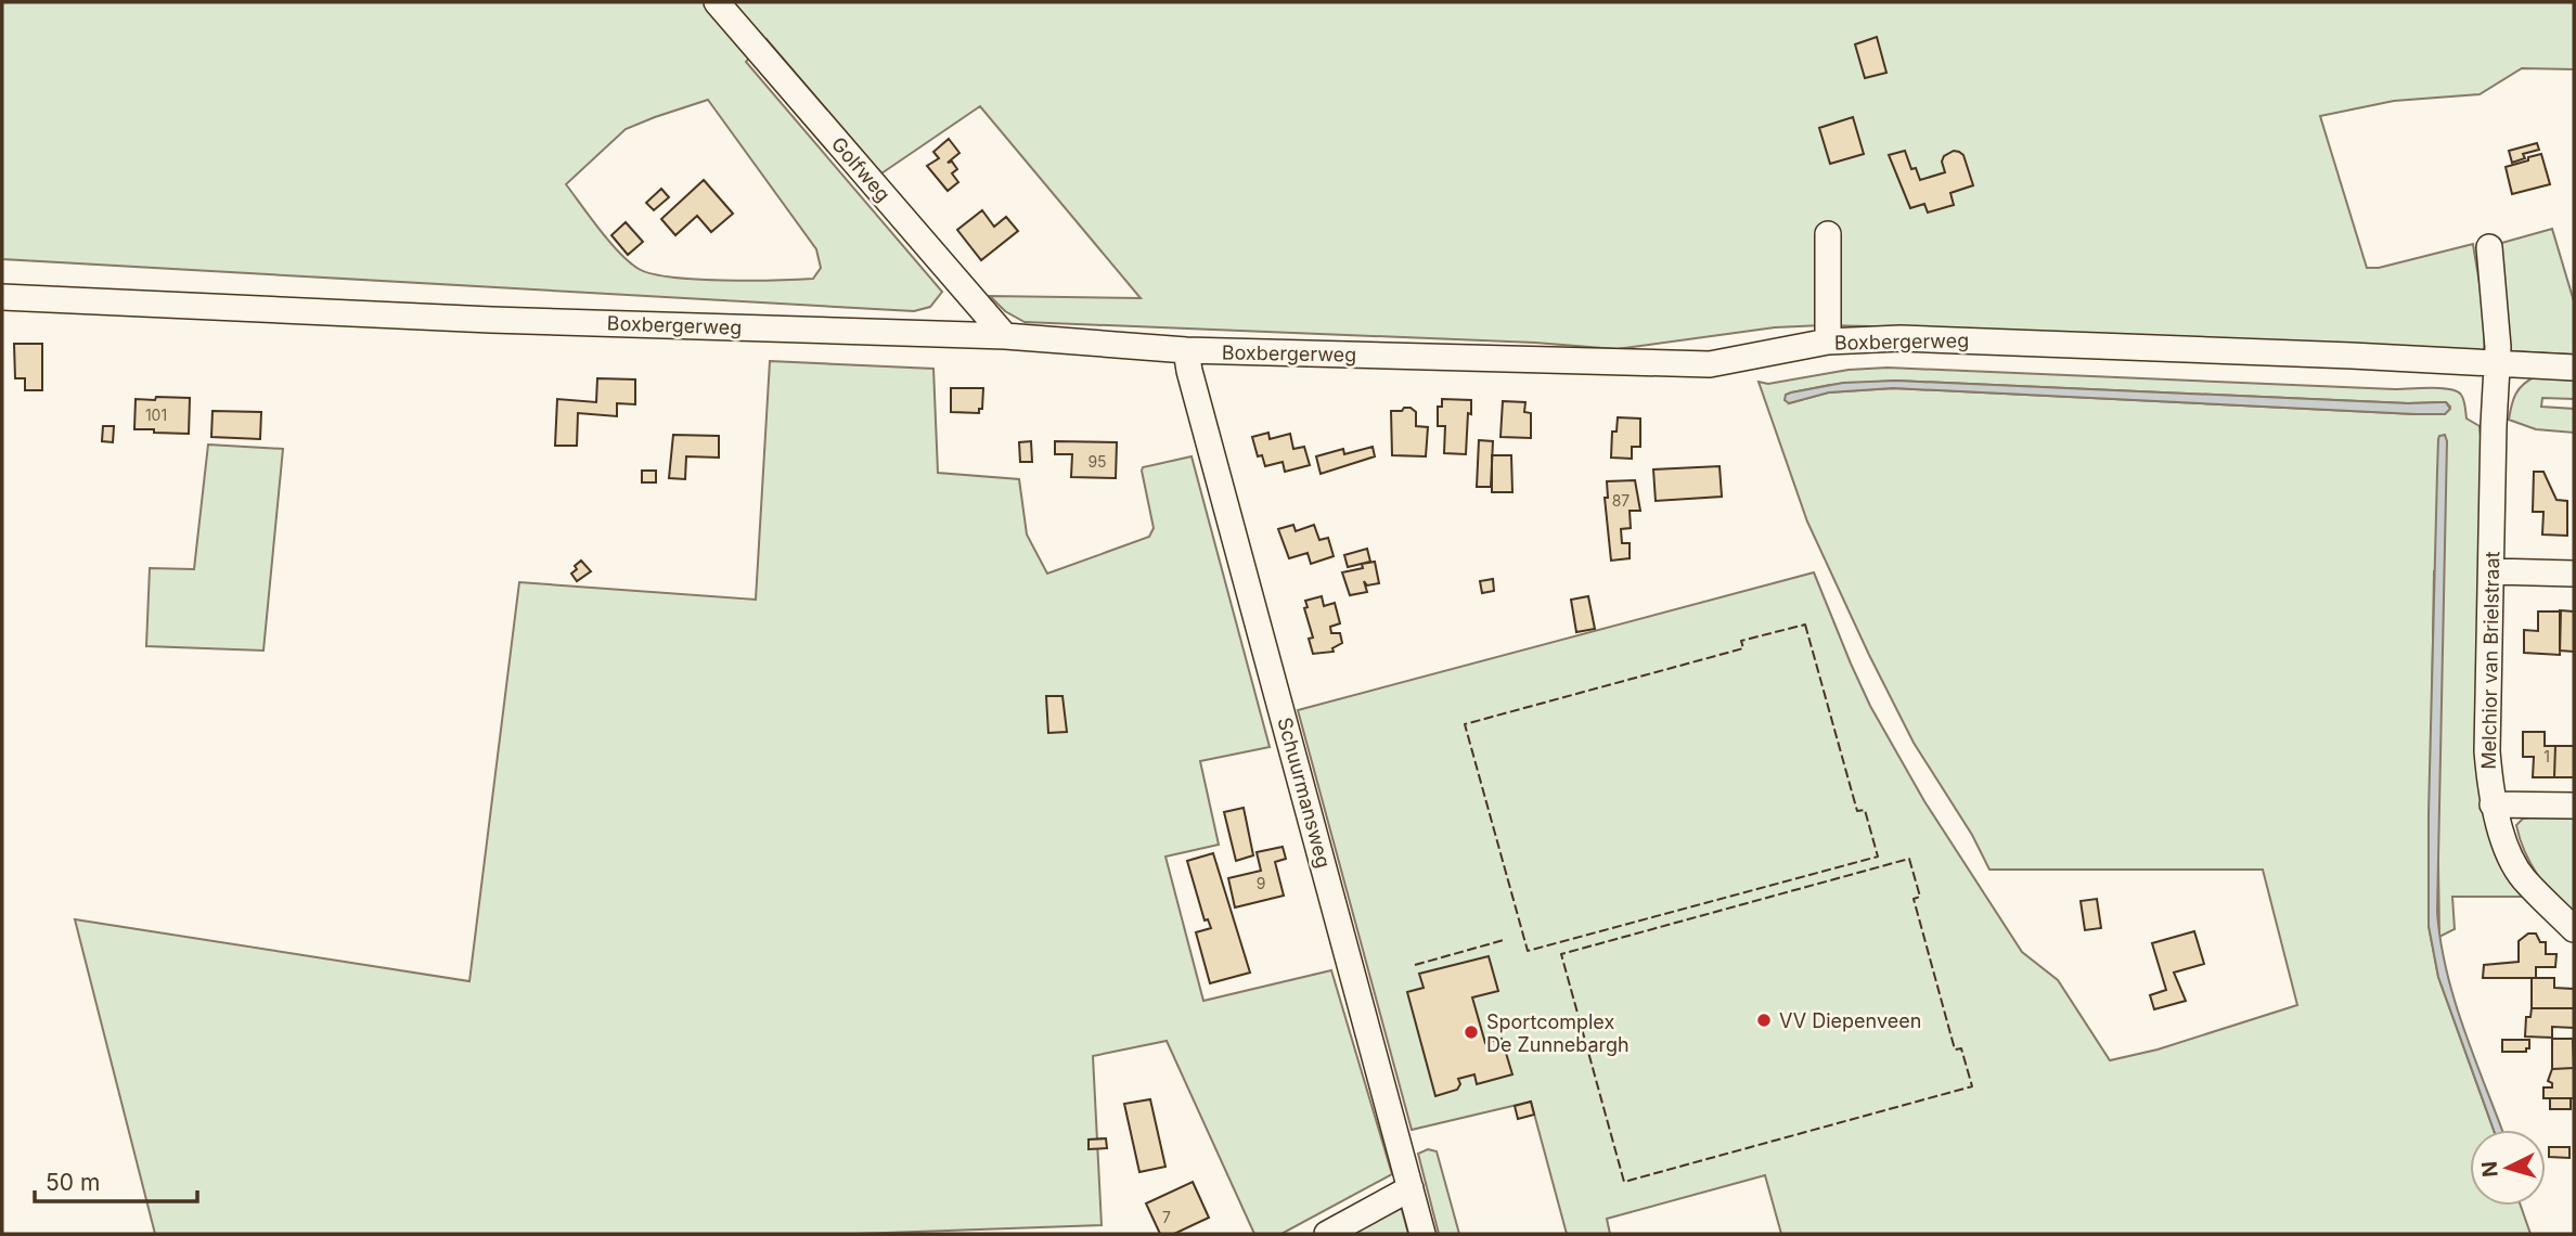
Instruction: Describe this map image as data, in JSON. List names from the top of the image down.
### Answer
{
  "streets": {
    "street": [
      "Golfweg",
      "Boxbergerweg",
      "Melchior van Brielstraat",
      "Schuurmansweg"
    ]
  },
  "crossings": [
    ["Golfweg", "Boxbergerweg"],
    ["Boxbergerweg", "Melchior van Brielstraat"],
    ["Boxbergerweg", "Schuurmansweg"]
  ],
  "places": ["VV Diepenveen", "Sportcomplex De Zunnebargh"],
  "house_numbers": [
    "101",
    "95",
    "87",
    "1",
    "9",
    "7"
  ],
  "scale_bar": "50 m",
  "north": "left"
}
